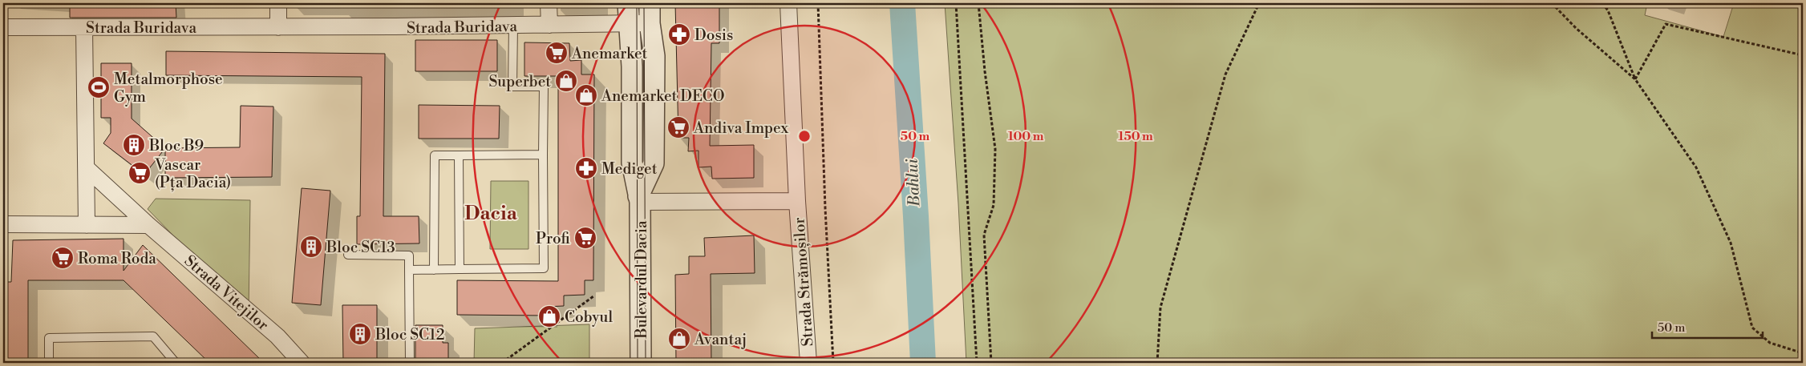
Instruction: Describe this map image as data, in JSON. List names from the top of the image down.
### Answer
{
  "streets": {
    "street": [
      "Strada Buridava",
      "Bulevardul Dacia",
      "Strada Strămoșilor",
      "Strada Vitejilor"
    ]
  },
  "crossings": [
    ["Strada Buridava", "Bulevardul Dacia"],
    ["Bulevardul Dacia", "Strada Strămoșilor"]
  ],
  "districts": ["Dacia"],
  "water": ["Bahlui"],
  "places": {
    "pharmacy": ["Dosis", "Mediget"],
    "supermarket": [
      "Anemarket",
      "Andiva Impex",
      "Vascar (Pța Dacia)",
      "Profi",
      "Roma Roda"
    ],
    "shop": [
      "Superbet",
      "Anemarket DECO",
      "Cobyul",
      "Avantaj"
    ],
    "sports": ["Metalmorphose Gym"],
    "building": ["Bloc B9", "Bloc SC13", "Bloc SC12"]
  },
  "scale_bar": "50 m",
  "rings": ["50 m", "100 m", "150 m"]
}
